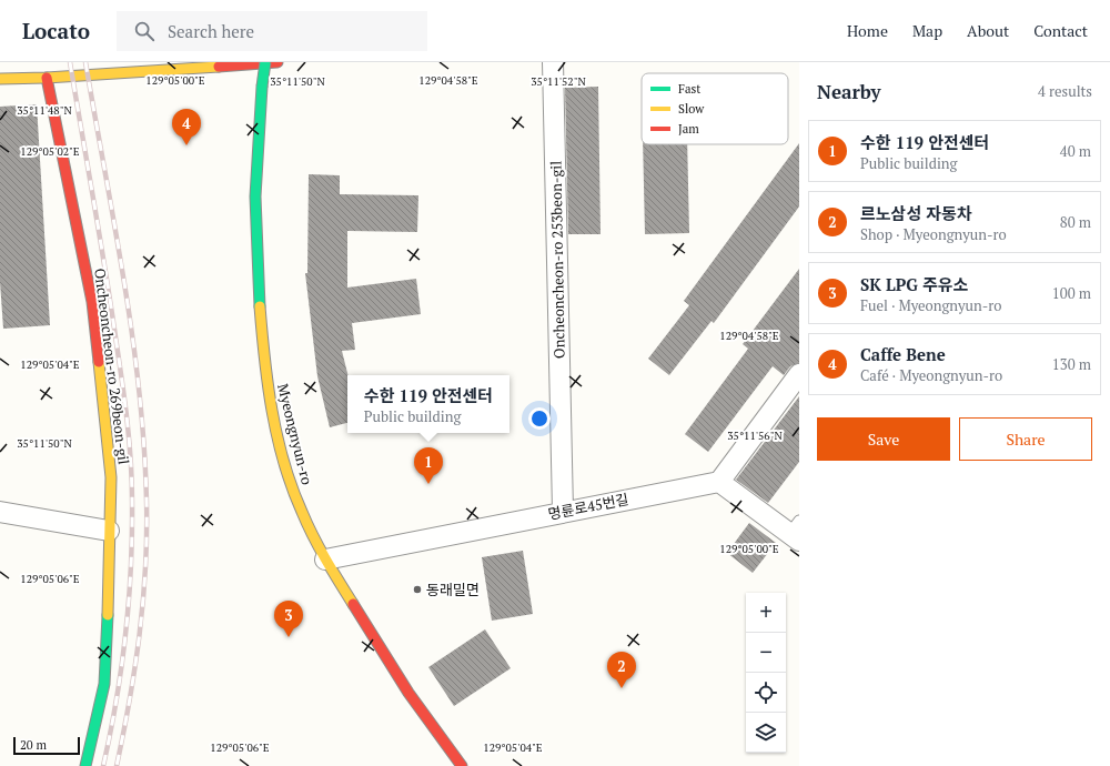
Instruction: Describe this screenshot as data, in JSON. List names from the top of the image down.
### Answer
{
  "streets": {
    "street": [
      "Oncheoncheon-ro 253beon-gil",
      "Oncheoncheon-ro 269beon-gil",
      "Myeongnyun-ro",
      "명륜로45번길"
    ]
  },
  "crossings": [
    ["Oncheoncheon-ro 253beon-gil", "명륜로45번길"],
    ["Myeongnyun-ro", "명륜로45번길"]
  ],
  "places": ["동래밀면"],
  "legend": ["Fast", "Slow", "Jam"],
  "scale_bar": "20 m",
  "page": {
    "header": "Locato",
    "search": "Search here",
    "nav": [
      "Home",
      "Map",
      "About",
      "Contact"
    ],
    "heading": ["Nearby", "4 results"],
    "pins": [
      "4",
      "1",
      "3",
      "2"
    ],
    "list": [
      {
        "mark": "1",
        "name": "수한 119 안전센터",
        "note": "Public building",
        "value": "40 m"
      },
      {
        "mark": "2",
        "name": "르노삼성 자동차",
        "note": "Shop · Myeongnyun-ro",
        "value": "80 m"
      },
      {
        "mark": "3",
        "name": "SK LPG 주유소",
        "note": "Fuel · Myeongnyun-ro",
        "value": "100 m"
      },
      {
        "mark": "4",
        "name": "Caffe Bene",
        "note": "Café · Myeongnyun-ro",
        "value": "130 m"
      }
    ],
    "popup": ["수한 119 안전센터", "Public building"],
    "buttons": ["Save", "Share"],
    "map_buttons": ["+", "−"],
    "scale": "20 m"
  },
  "coordinates": [
    "129°05'00\"E",
    "129°04'58\"E",
    "35°11'50\"N",
    "35°11'52\"N",
    "35°11'48\"N",
    "129°05'02\"E",
    "129°05'04\"E",
    "35°11'56\"N",
    "129°05'06\"E"
  ]
}
